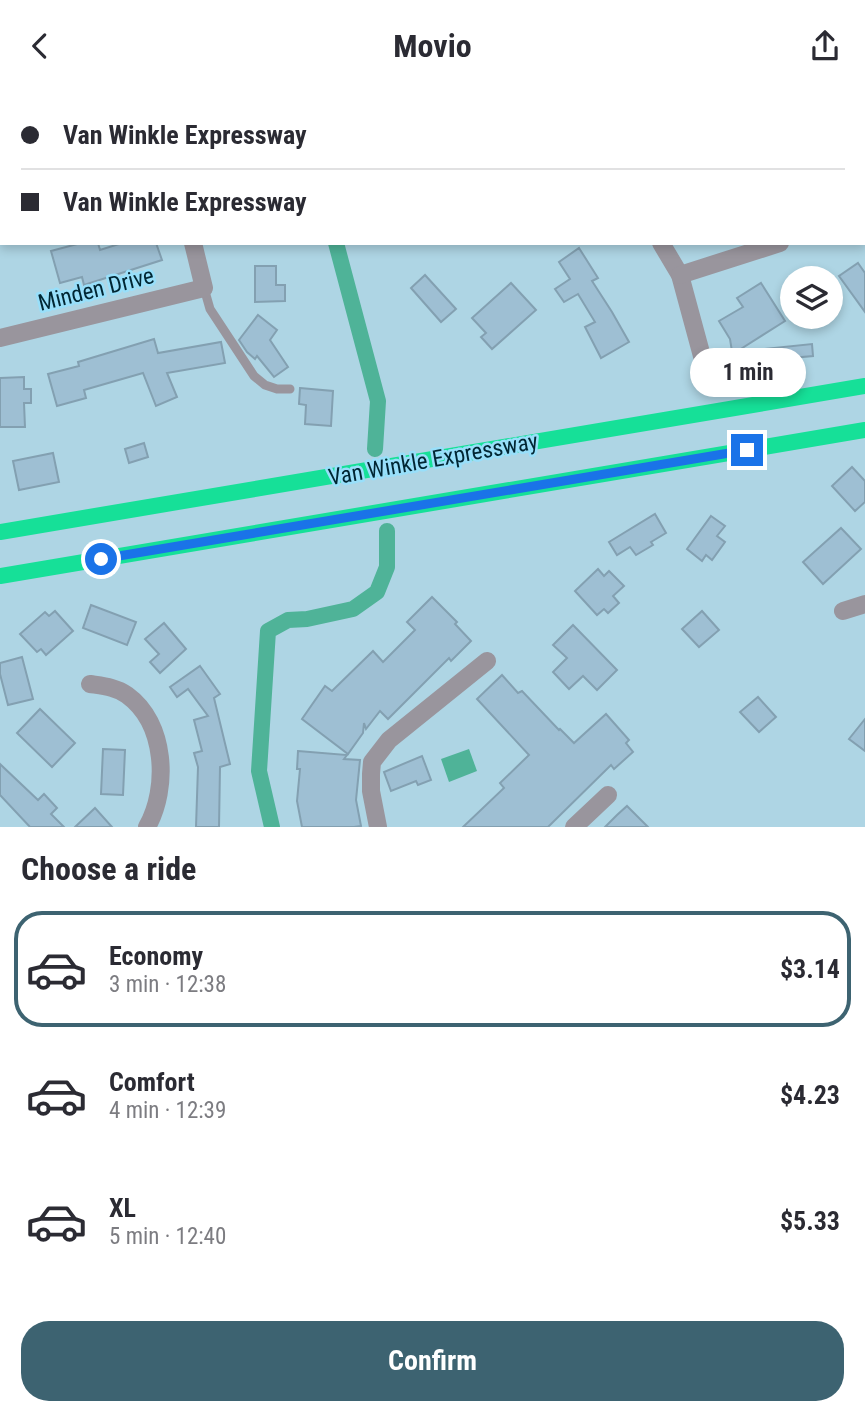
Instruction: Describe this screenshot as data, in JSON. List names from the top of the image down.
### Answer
{
  "streets": {
    "main road": ["Van Winkle Expressway"],
    "street": ["Minden Drive"]
  },
  "page": {
    "header": "Movio",
    "banner": ["Van Winkle Expressway", "Van Winkle Expressway"],
    "bubble": "1 min",
    "heading": "Choose a ride",
    "list": [
      {
        "name": "Economy",
        "note": "3 min · 12:38",
        "value": "$3.14"
      },
      {
        "name": "Comfort",
        "note": "4 min · 12:39",
        "value": "$4.23"
      },
      {
        "name": "XL",
        "note": "5 min · 12:40",
        "value": "$5.33"
      }
    ],
    "buttons": "Confirm"
  }
}
